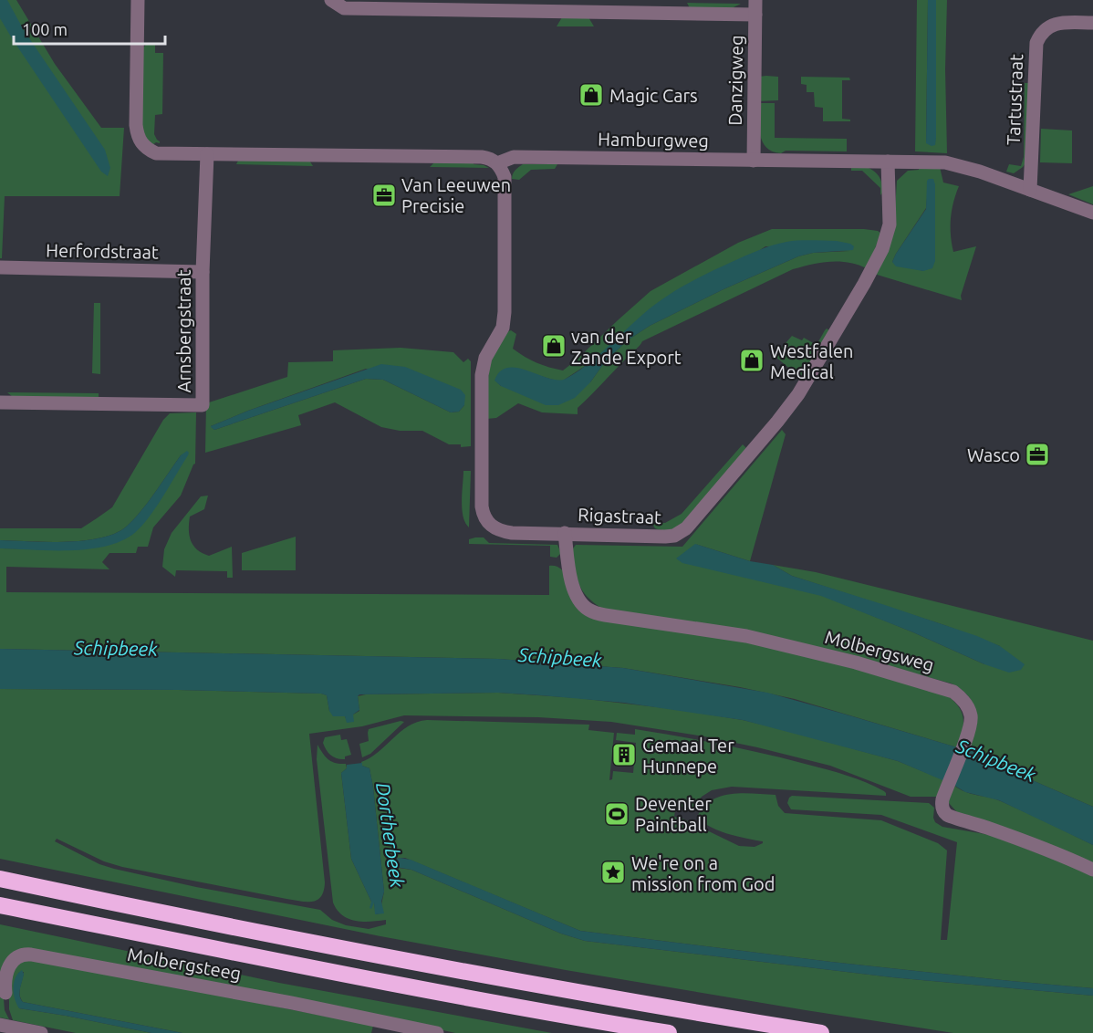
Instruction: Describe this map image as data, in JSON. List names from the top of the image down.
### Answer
{
  "streets": {
    "street": [
      "Danzigweg",
      "Tartustraat",
      "Hamburgweg",
      "Herfordstraat",
      "Arnsbergstraat",
      "Rigastraat",
      "Molbergsweg",
      "Molbergsteeg"
    ]
  },
  "crossings": [
    ["Danzigweg", "Hamburgweg"],
    ["Tartustraat", "Hamburgweg"],
    ["Hamburgweg", "Arnsbergstraat"],
    ["Hamburgweg", "Rigastraat"],
    ["Herfordstraat", "Arnsbergstraat"],
    ["Rigastraat", "Molbergsweg"]
  ],
  "water": ["Schipbeek", "Dortherbeek"],
  "places": {
    "shop": ["Magic Cars", "van der Zande Export", "Westfalen Medical"],
    "office": ["Van Leeuwen Precisie", "Wasco"],
    "building": ["Gemaal Ter Hunnepe"],
    "sports": ["Deventer Paintball"],
    "place": ["We're on a mission from God"]
  },
  "scale_bar": "100 m"
}
